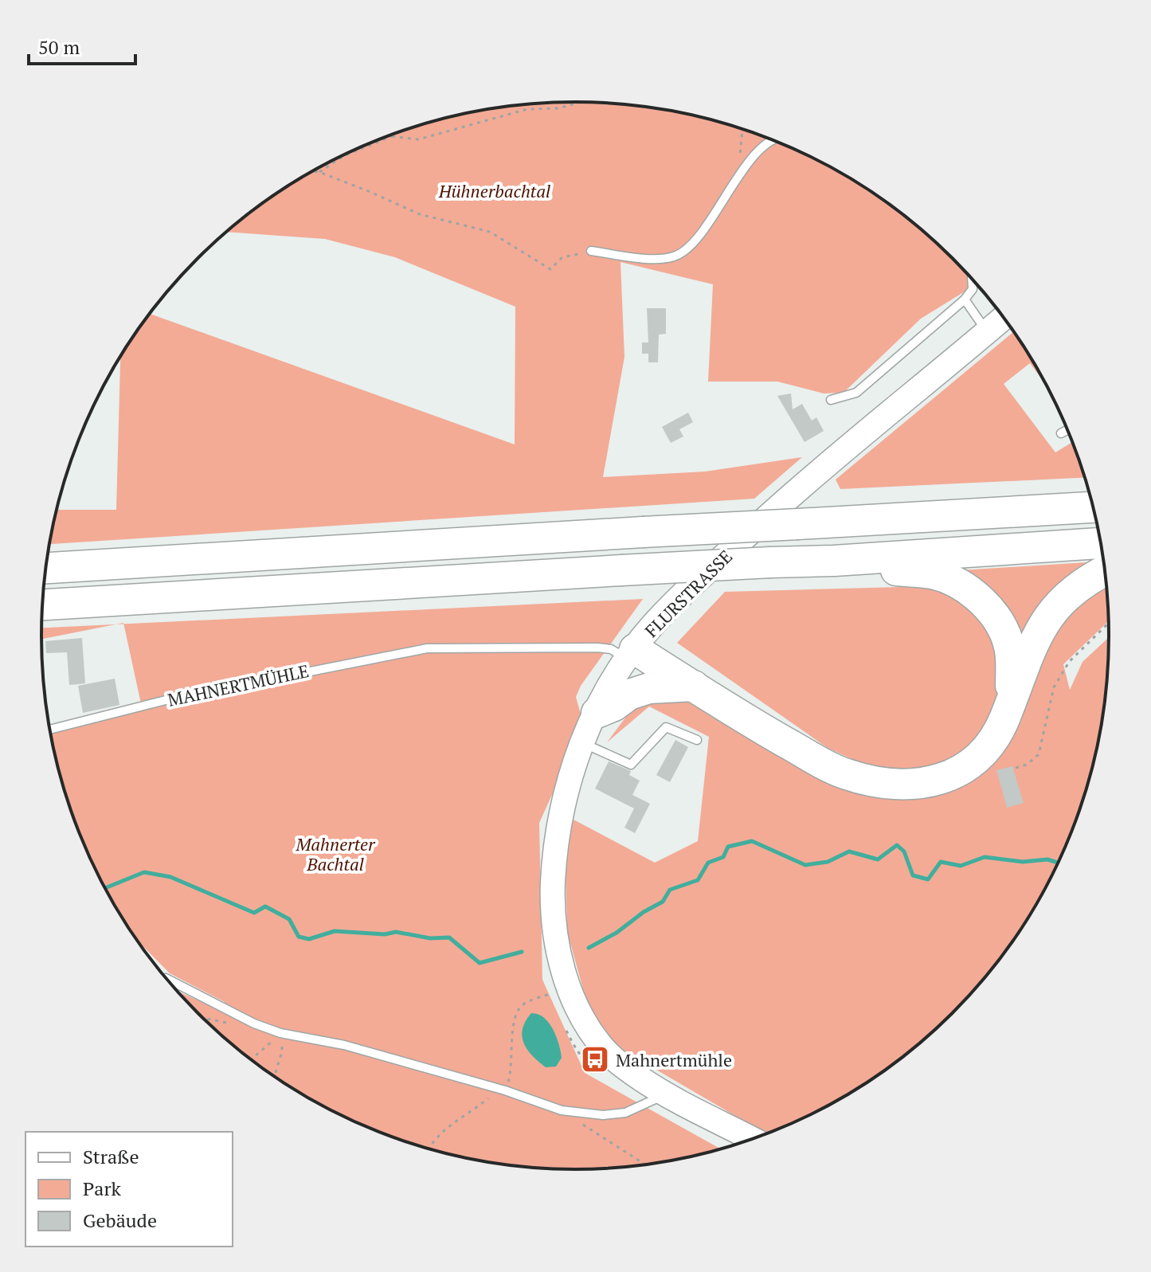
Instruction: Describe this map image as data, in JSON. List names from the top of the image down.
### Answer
{
  "streets": {
    "main road": ["FLURSTRASSE"],
    "lane": ["MAHNERTMÜHLE"]
  },
  "crossings": [
    ["FLURSTRASSE", "MAHNERTMÜHLE"]
  ],
  "parks": ["Hühnerbachtal", "Mahnerter Bachtal"],
  "places": {
    "bus stop": ["Mahnertmühle"]
  },
  "legend": ["Straße", "Park", "Gebäude"],
  "scale_bar": "50 m"
}
